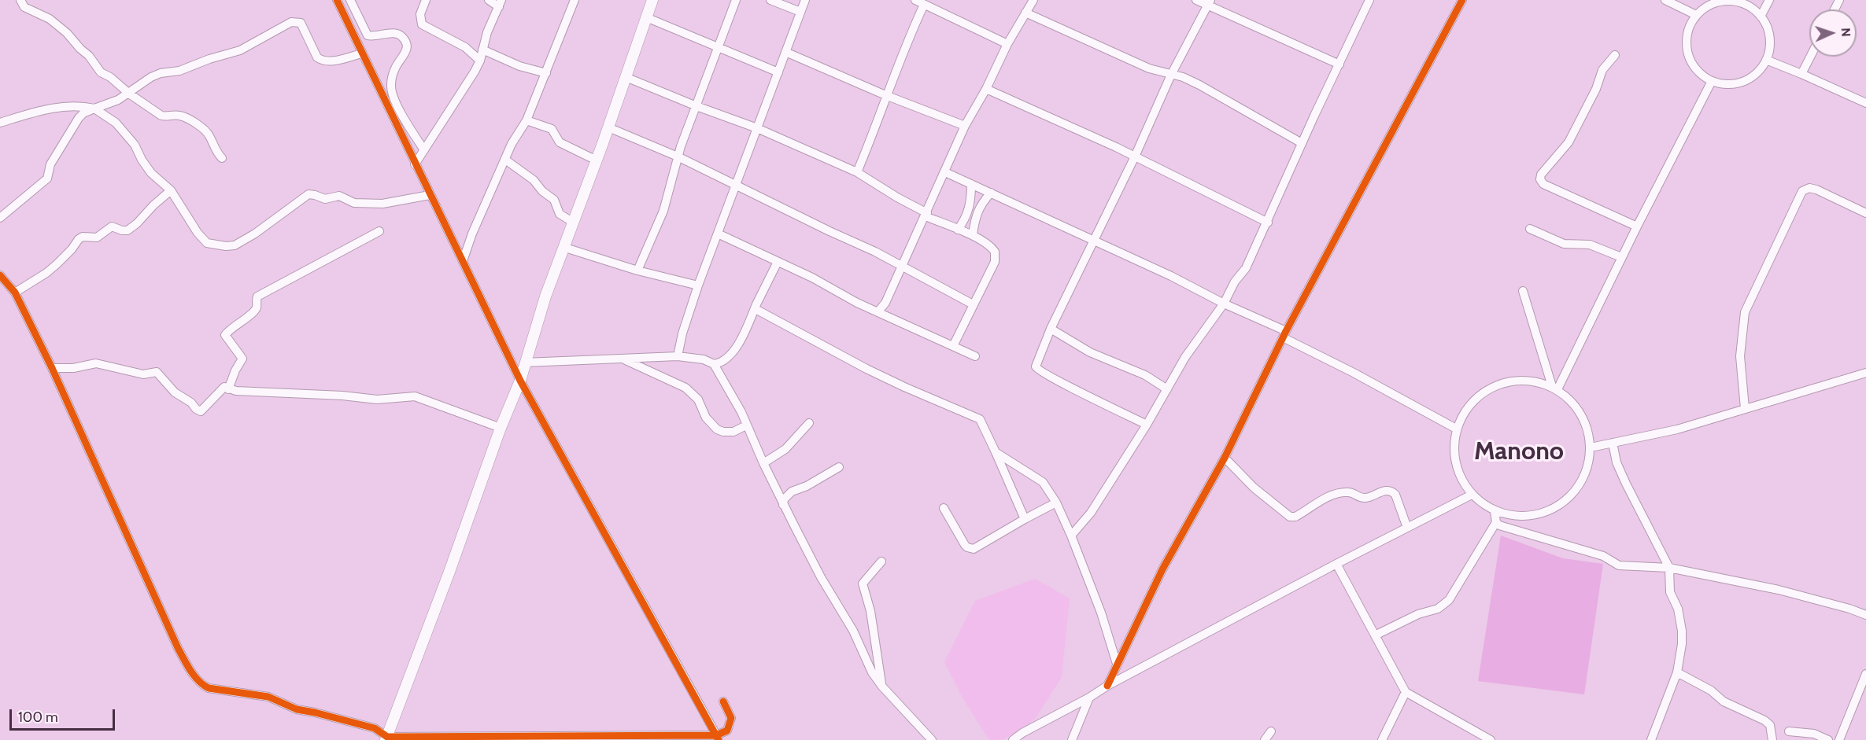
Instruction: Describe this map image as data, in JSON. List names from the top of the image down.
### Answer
{
  "districts": ["Manono"],
  "scale_bar": "100 m",
  "north": "right"
}
